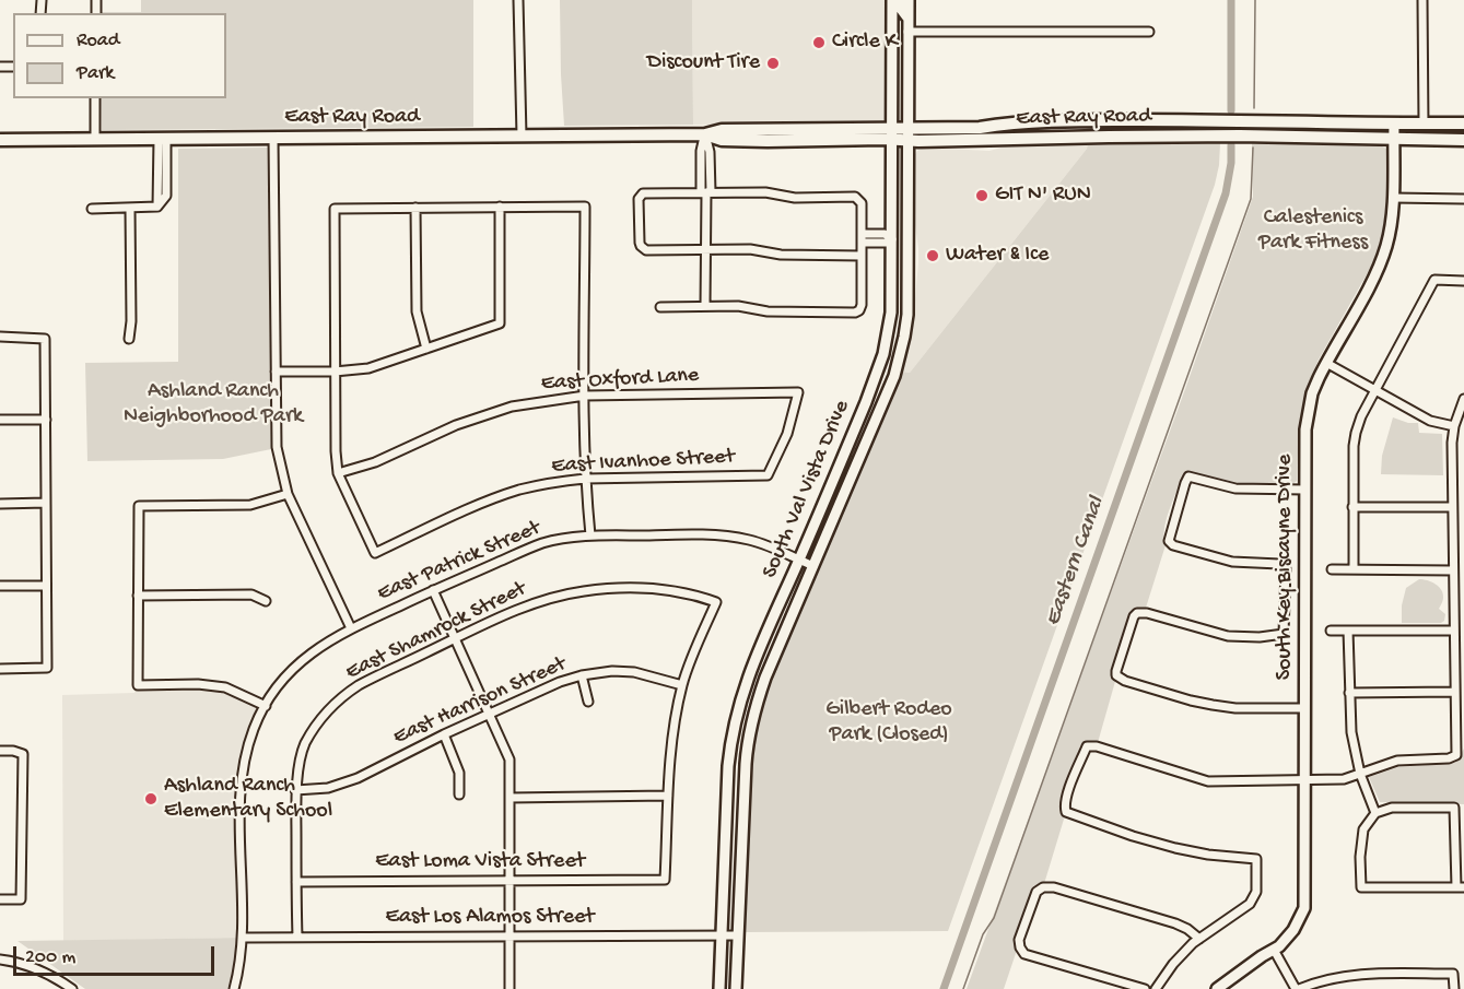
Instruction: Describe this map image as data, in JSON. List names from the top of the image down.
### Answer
{
  "streets": {
    "main road": ["East Ray Road", "South Val Vista Drive", "South Key Biscayne Drive"],
    "street": [
      "East Oxford Lane",
      "East Ivanhoe Street",
      "East Patrick Street",
      "East Shamrock Street",
      "East Harrison Street",
      "East Loma Vista Street",
      "East Los Alamos Street"
    ]
  },
  "crossings": [
    ["East Ray Road", "South Val Vista Drive"],
    ["East Ray Road", "South Key Biscayne Drive"],
    ["East Oxford Lane", "East Ivanhoe Street"],
    ["South Val Vista Drive", "East Patrick Street"],
    ["South Val Vista Drive", "East Los Alamos Street"],
    ["East Patrick Street", "East Los Alamos Street"],
    ["East Shamrock Street", "East Harrison Street"],
    ["East Shamrock Street", "East Loma Vista Street"],
    ["East Shamrock Street", "East Los Alamos Street"]
  ],
  "water": ["Eastern Canal"],
  "parks": ["Calestenics Park Fitness", "Ashland Ranch Neighborhood Park", "Gilbert Rodeo Park (Closed)"],
  "places": [
    "Circle K",
    "Discount Tire",
    "GIT N' RUN",
    "Water & Ice",
    "Ashland Ranch Elementary School"
  ],
  "legend": ["Road", "Park"],
  "scale_bar": "200 m"
}
